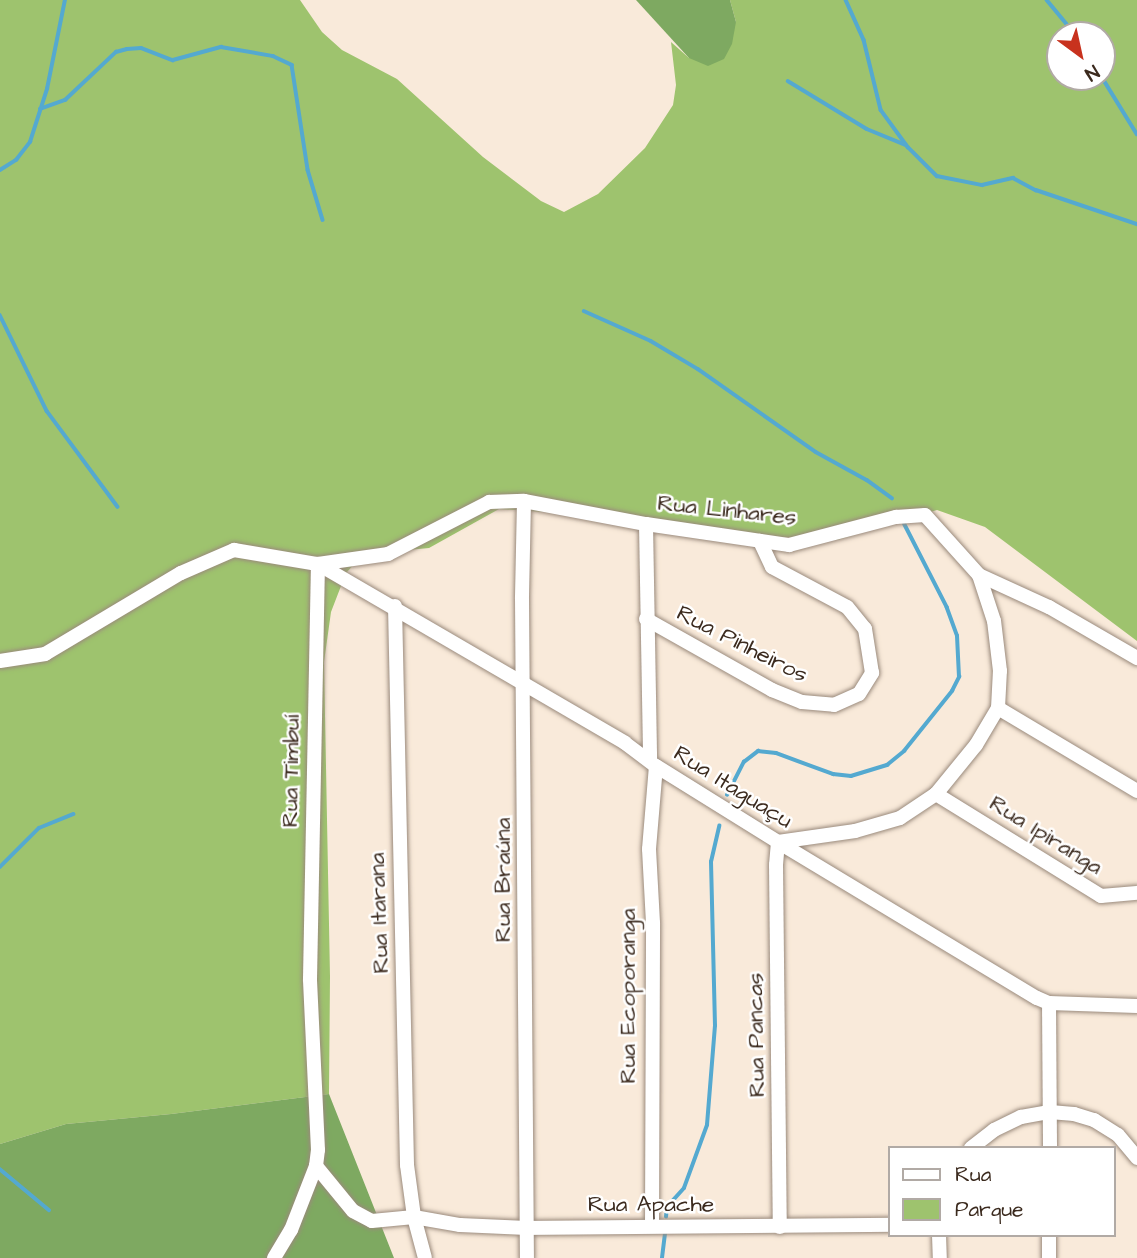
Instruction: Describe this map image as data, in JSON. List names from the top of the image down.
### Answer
{
  "streets": {
    "street": [
      "Rua Linhares",
      "Rua Pinheiros",
      "Rua Timbuí",
      "Rua Itaguaçu",
      "Rua Ipiranga",
      "Rua Braúna",
      "Rua Itarana",
      "Rua Ecoporanga",
      "Rua Pancas",
      "Rua Apache"
    ]
  },
  "crossings": [
    ["Rua Linhares", "Rua Pinheiros"],
    ["Rua Linhares", "Rua Timbuí"],
    ["Rua Linhares", "Rua Itaguaçu"],
    ["Rua Linhares", "Rua Braúna"],
    ["Rua Linhares", "Rua Ecoporanga"],
    ["Rua Pinheiros", "Rua Ecoporanga"],
    ["Rua Timbuí", "Rua Itaguaçu"],
    ["Rua Timbuí", "Rua Apache"],
    ["Rua Itaguaçu", "Rua Braúna"],
    ["Rua Itaguaçu", "Rua Itarana"],
    ["Rua Itaguaçu", "Rua Ecoporanga"],
    ["Rua Itaguaçu", "Rua Pancas"],
    ["Rua Braúna", "Rua Apache"],
    ["Rua Itarana", "Rua Apache"],
    ["Rua Ecoporanga", "Rua Apache"],
    ["Rua Pancas", "Rua Apache"]
  ],
  "legend": ["Rua", "Parque"],
  "north": "bottom right"
}
